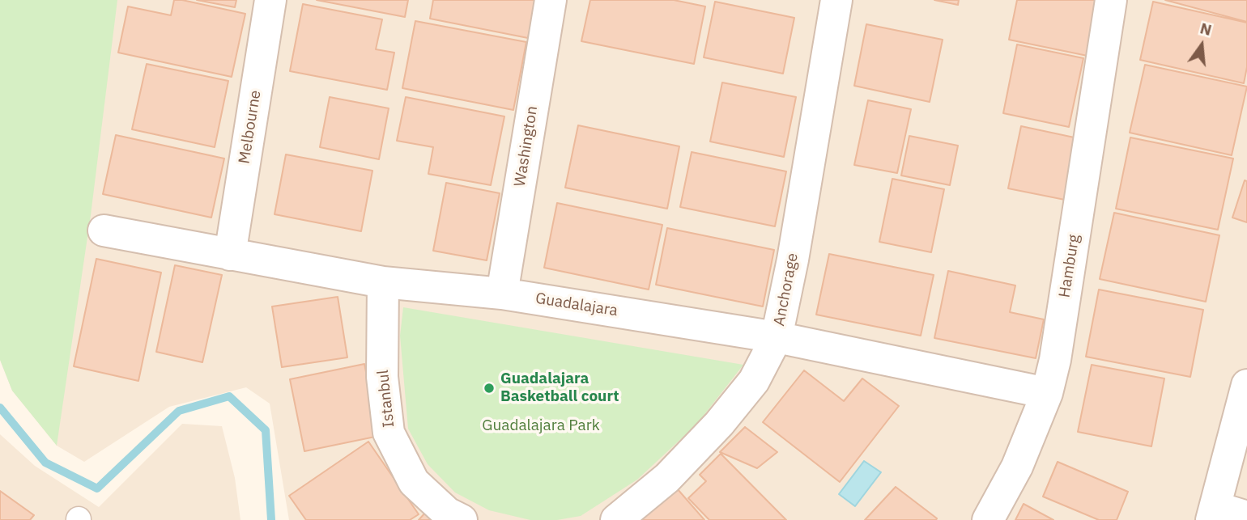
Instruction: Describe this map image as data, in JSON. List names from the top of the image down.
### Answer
{
  "streets": {
    "street": [
      "Melbourne",
      "Washington",
      "Hamburg",
      "Anchorage",
      "Guadalajara",
      "Istanbul"
    ]
  },
  "crossings": [
    ["Melbourne", "Guadalajara"],
    ["Washington", "Guadalajara"],
    ["Hamburg", "Guadalajara"],
    ["Anchorage", "Guadalajara"],
    ["Guadalajara", "Istanbul"]
  ],
  "parks": ["Guadalajara Park"],
  "places": ["Guadalajara Basketball court"],
  "north": "top"
}
